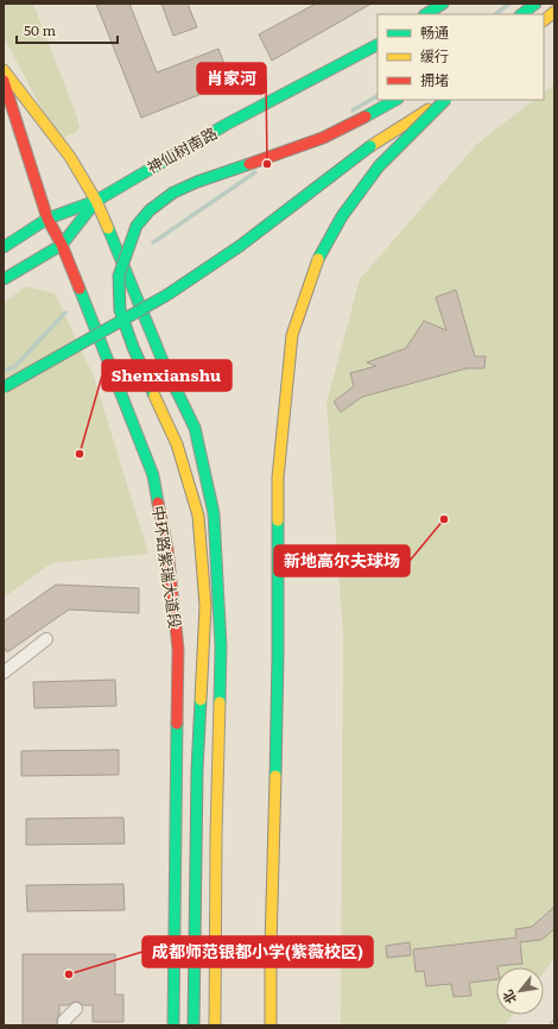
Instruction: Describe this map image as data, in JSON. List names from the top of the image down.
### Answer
{
  "streets": {
    "main road": ["神仙树南路", "中环路紫瑞大道段"]
  },
  "crossings": [
    ["神仙树南路", "中环路紫瑞大道段"]
  ],
  "places": [
    "肖家河",
    "Shenxianshu",
    "新地高尔夫球场",
    "成都师范银都小学(紫薇校区)"
  ],
  "legend": ["畅通", "缓行", "拥堵"],
  "scale_bar": "50 m",
  "north": "bottom left"
}
